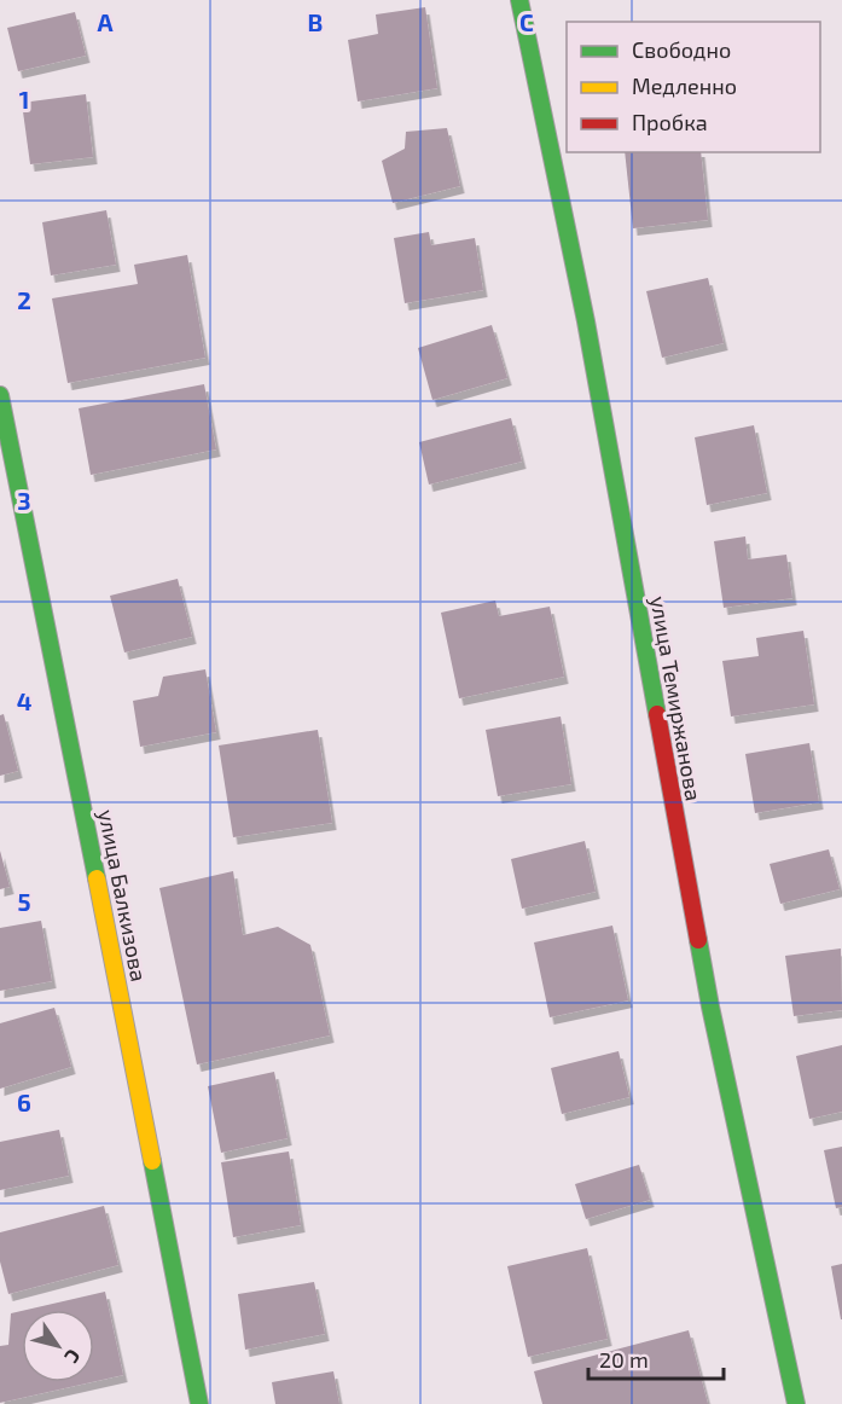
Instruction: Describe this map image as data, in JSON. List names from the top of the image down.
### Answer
{
  "streets": {
    "street": ["улица Темиржанова", "улица Балкизова"]
  },
  "legend": ["Свободно", "Медленно", "Пробка"],
  "scale_bar": "20 m",
  "north": "bottom right",
  "grid": {
    "columns": ["A", "B", "C"],
    "rows": [
      "1",
      "2",
      "3",
      "4",
      "5",
      "6"
    ]
  }
}
